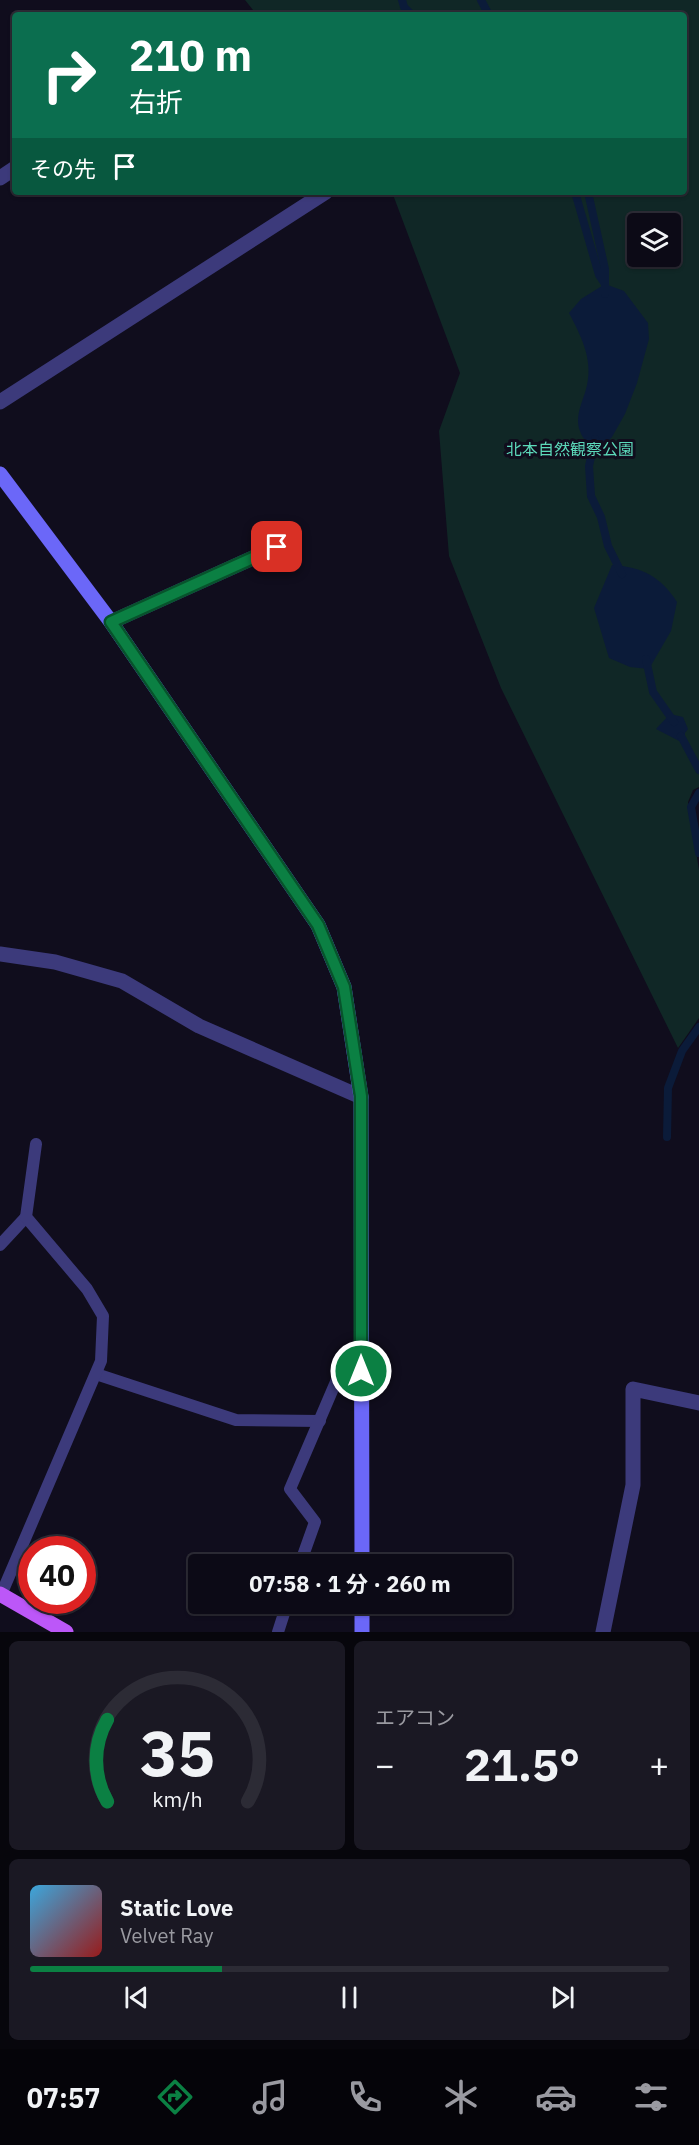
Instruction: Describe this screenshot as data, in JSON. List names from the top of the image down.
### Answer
{
  "parks": ["北本自然観察公園"],
  "page": {
    "turn": ["210 m", "右折"],
    "then": "その先",
    "limit": "40",
    "trip": "07:58 · 1 分 · 260 m",
    "tile": "エアコン",
    "heat": ["−", "21.5°", "+"],
    "song": ["Static Love", "Velvet Ray"],
    "tabs": "07:57",
    "gauge": ["35", "km/h"]
  }
}
